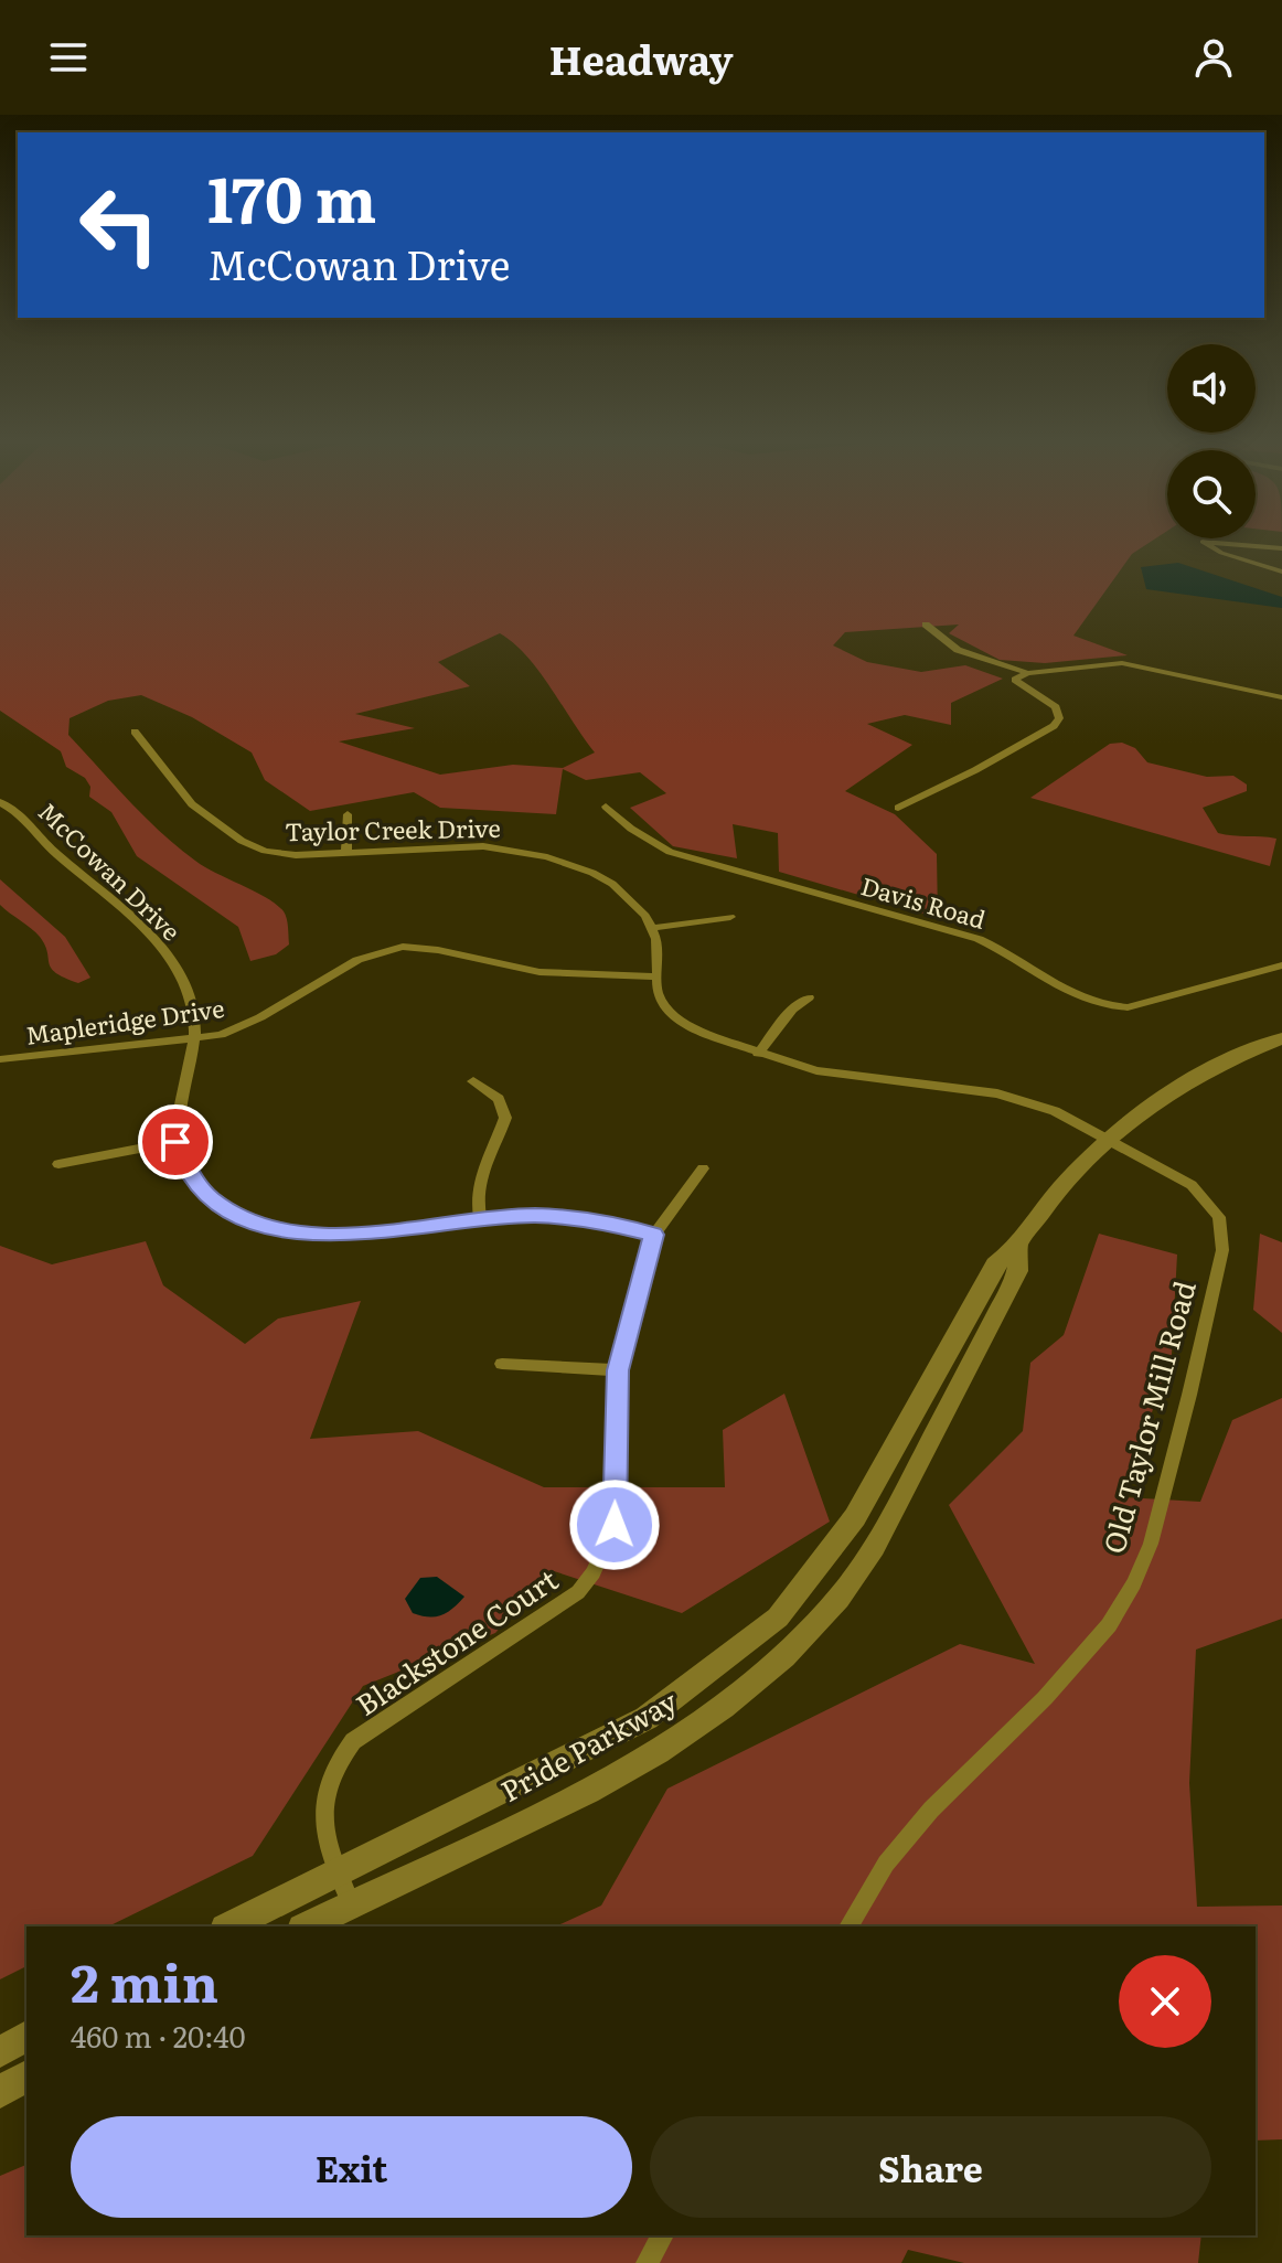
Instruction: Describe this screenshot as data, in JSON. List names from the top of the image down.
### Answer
{
  "streets": {
    "main road": ["Pride Parkway"],
    "street": [
      "Taylor Creek Drive",
      "McCowan Drive",
      "Davis Road",
      "Mapleridge Drive",
      "Old Taylor Mill Road",
      "Blackstone Court"
    ]
  },
  "crossings": [
    ["McCowan Drive", "Mapleridge Drive"],
    ["Old Taylor Mill Road", "Pride Parkway"],
    ["Blackstone Court", "Pride Parkway"]
  ],
  "page": {
    "header": "Headway",
    "turn": ["170 m", "McCowan Drive"],
    "heading": ["2 min", "460 m · 20:40"],
    "buttons": ["Exit", "Share"]
  }
}
